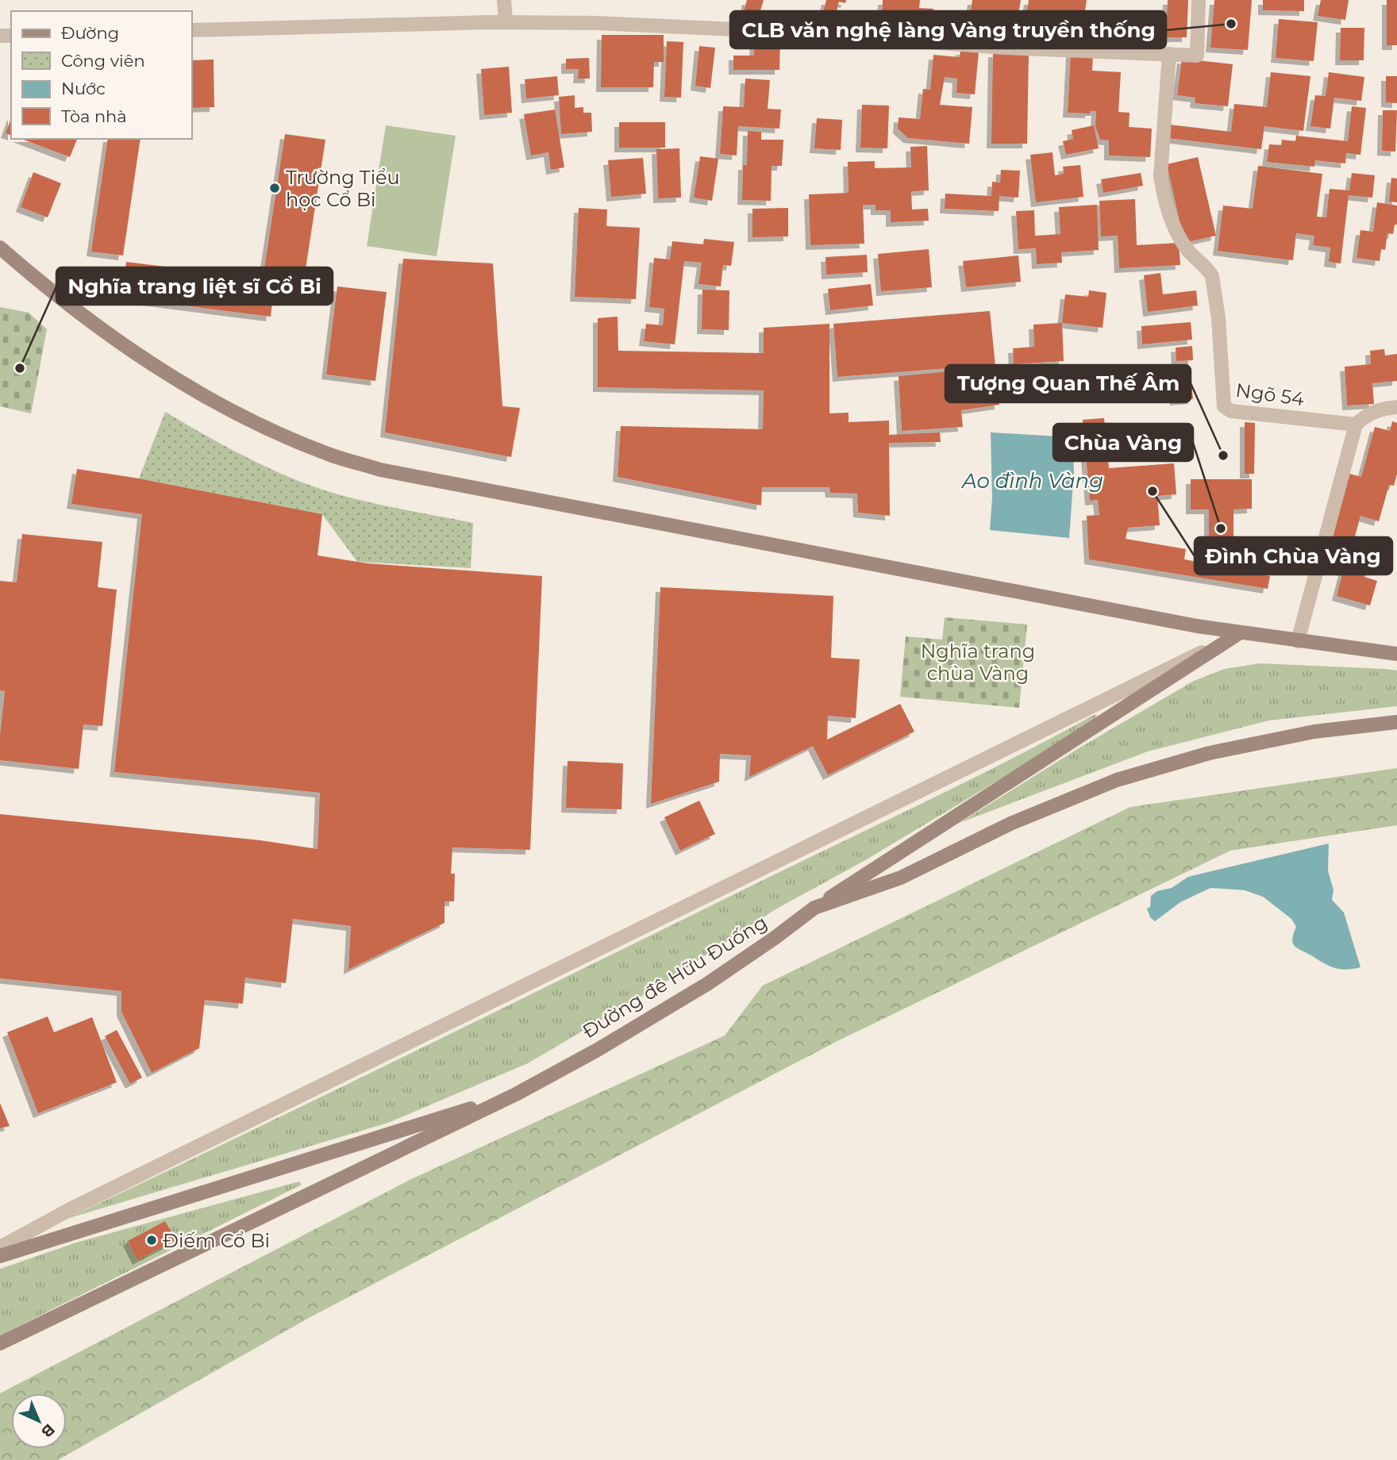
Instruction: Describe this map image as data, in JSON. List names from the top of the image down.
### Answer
{
  "streets": {
    "main road": ["Đường đê Hữu Đuống"],
    "street": ["Ngõ 54"]
  },
  "water": ["Ao đình Vàng"],
  "parks": ["Nghĩa trang chùa Vàng"],
  "places": [
    "CLB văn nghệ làng Vàng truyền thống",
    "Trường Tiểu học Cổ Bi",
    "Nghĩa trang liệt sĩ Cổ Bi",
    "Tượng Quan Thế Âm",
    "Đình Chùa Vàng",
    "Chùa Vàng",
    "Điếm Cổ Bi"
  ],
  "legend": [
    "Đường",
    "Công viên",
    "Nước",
    "Tòa nhà"
  ],
  "north": "bottom right"
}
